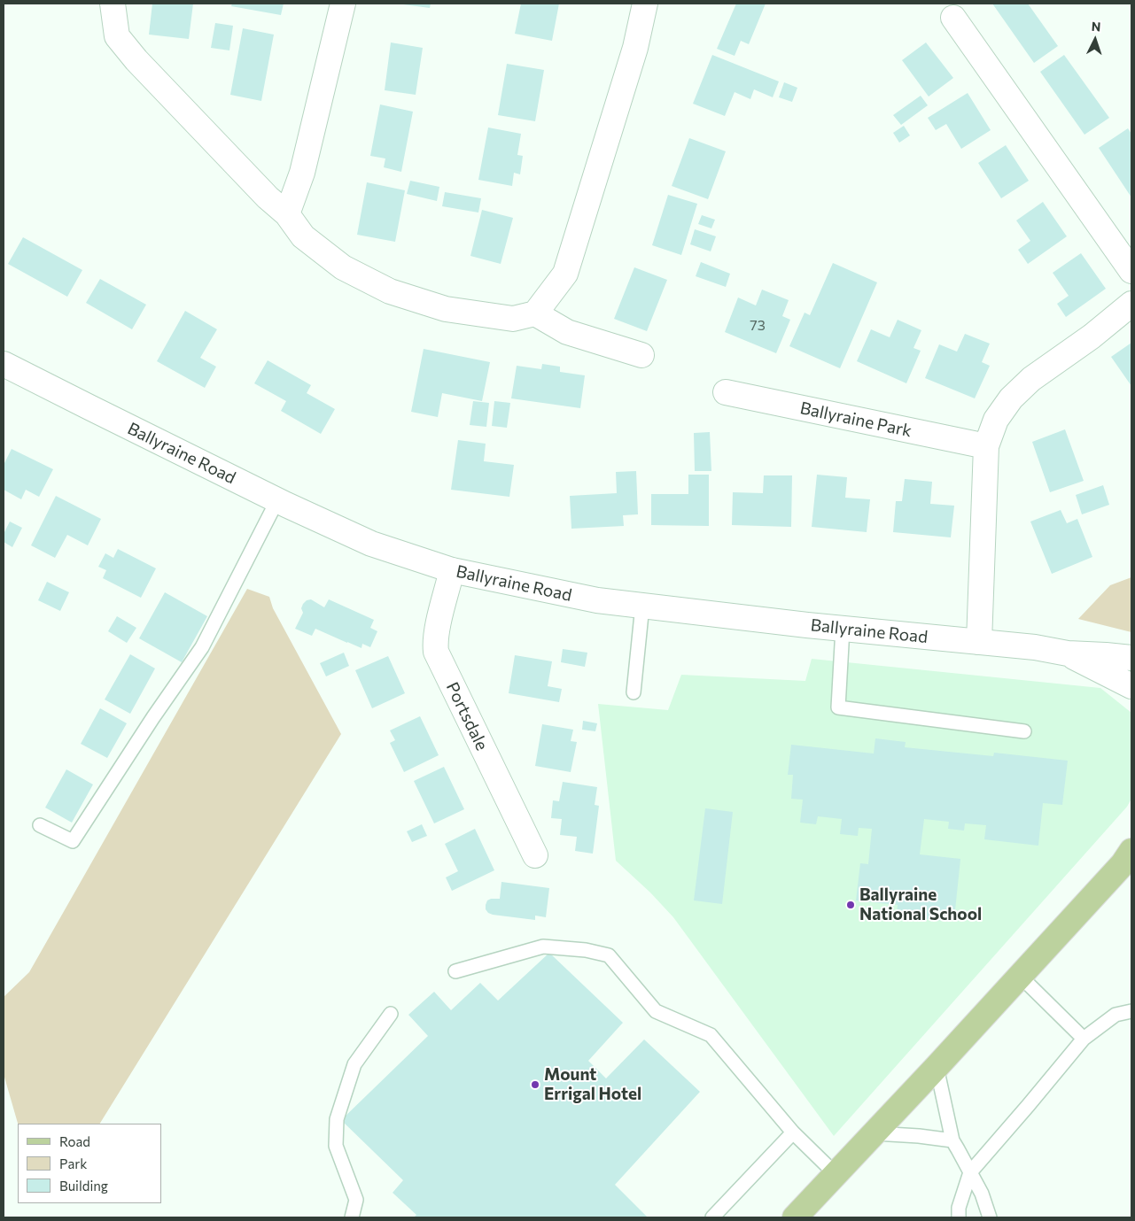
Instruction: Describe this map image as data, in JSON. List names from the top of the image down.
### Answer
{
  "streets": {
    "street": ["Ballyraine Park", "Ballyraine Road", "Portsdale"]
  },
  "crossings": [
    ["Ballyraine Road", "Portsdale"]
  ],
  "places": ["Ballyraine National School", "Mount Errigal Hotel"],
  "house_numbers": ["73"],
  "legend": ["Road", "Park", "Building"],
  "north": "top"
}
